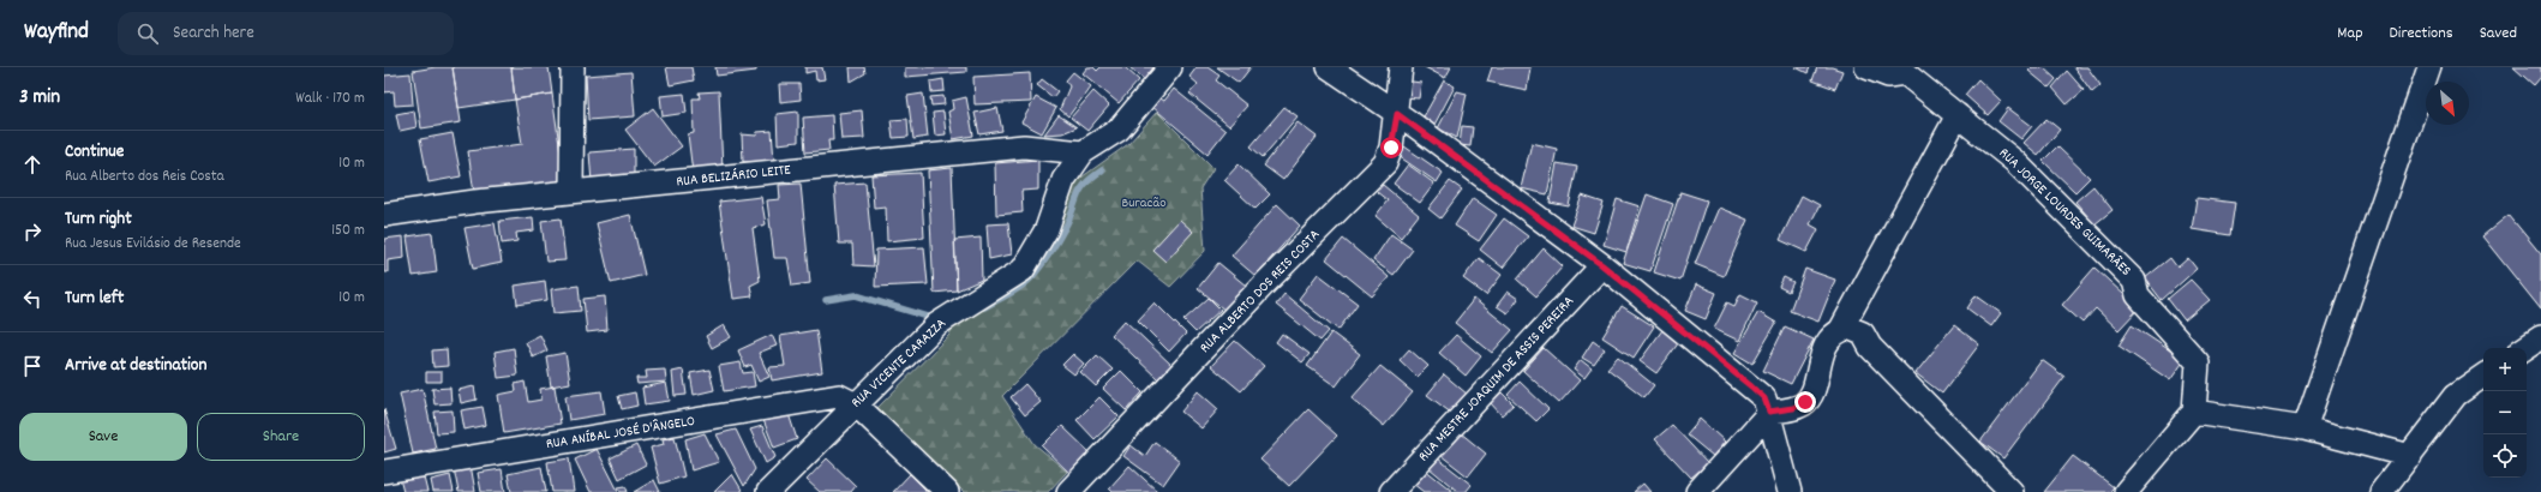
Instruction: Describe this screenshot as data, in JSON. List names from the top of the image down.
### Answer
{
  "streets": {
    "street": [
      "RUA BELIZÁRIO LEITE",
      "RUA JORGE LOURDES GUIMARÃES",
      "RUA ALBERTO DOS REIS COSTA",
      "RUA VICENTE CARAZZA",
      "RUA MESTRE JOAQUIM DE ASSIS PEREIRA",
      "RUA ANÍBAL JOSÉ D'ÂNGELO"
    ]
  },
  "crossings": [
    ["RUA BELIZÁRIO LEITE", "RUA VICENTE CARAZZA"],
    ["RUA VICENTE CARAZZA", "RUA ANÍBAL JOSÉ D'ÂNGELO"]
  ],
  "parks": ["Buracão"],
  "north": "bottom right",
  "page": {
    "header": "Wayfind",
    "search": "Search here",
    "nav": ["Map", "Directions", "Saved"],
    "heading": ["3 min", "Walk · 170 m"],
    "list": [
      ["Continue", "Rua Alberto dos Reis Costa", "10 m"],
      ["Turn right", "Rua Jesus Evilásio de Resende", "150 m"],
      ["Turn left", "10 m"],
      "Arrive at destination"
    ],
    "map_buttons": ["+", "−"],
    "buttons": ["Save", "Share"]
  }
}
